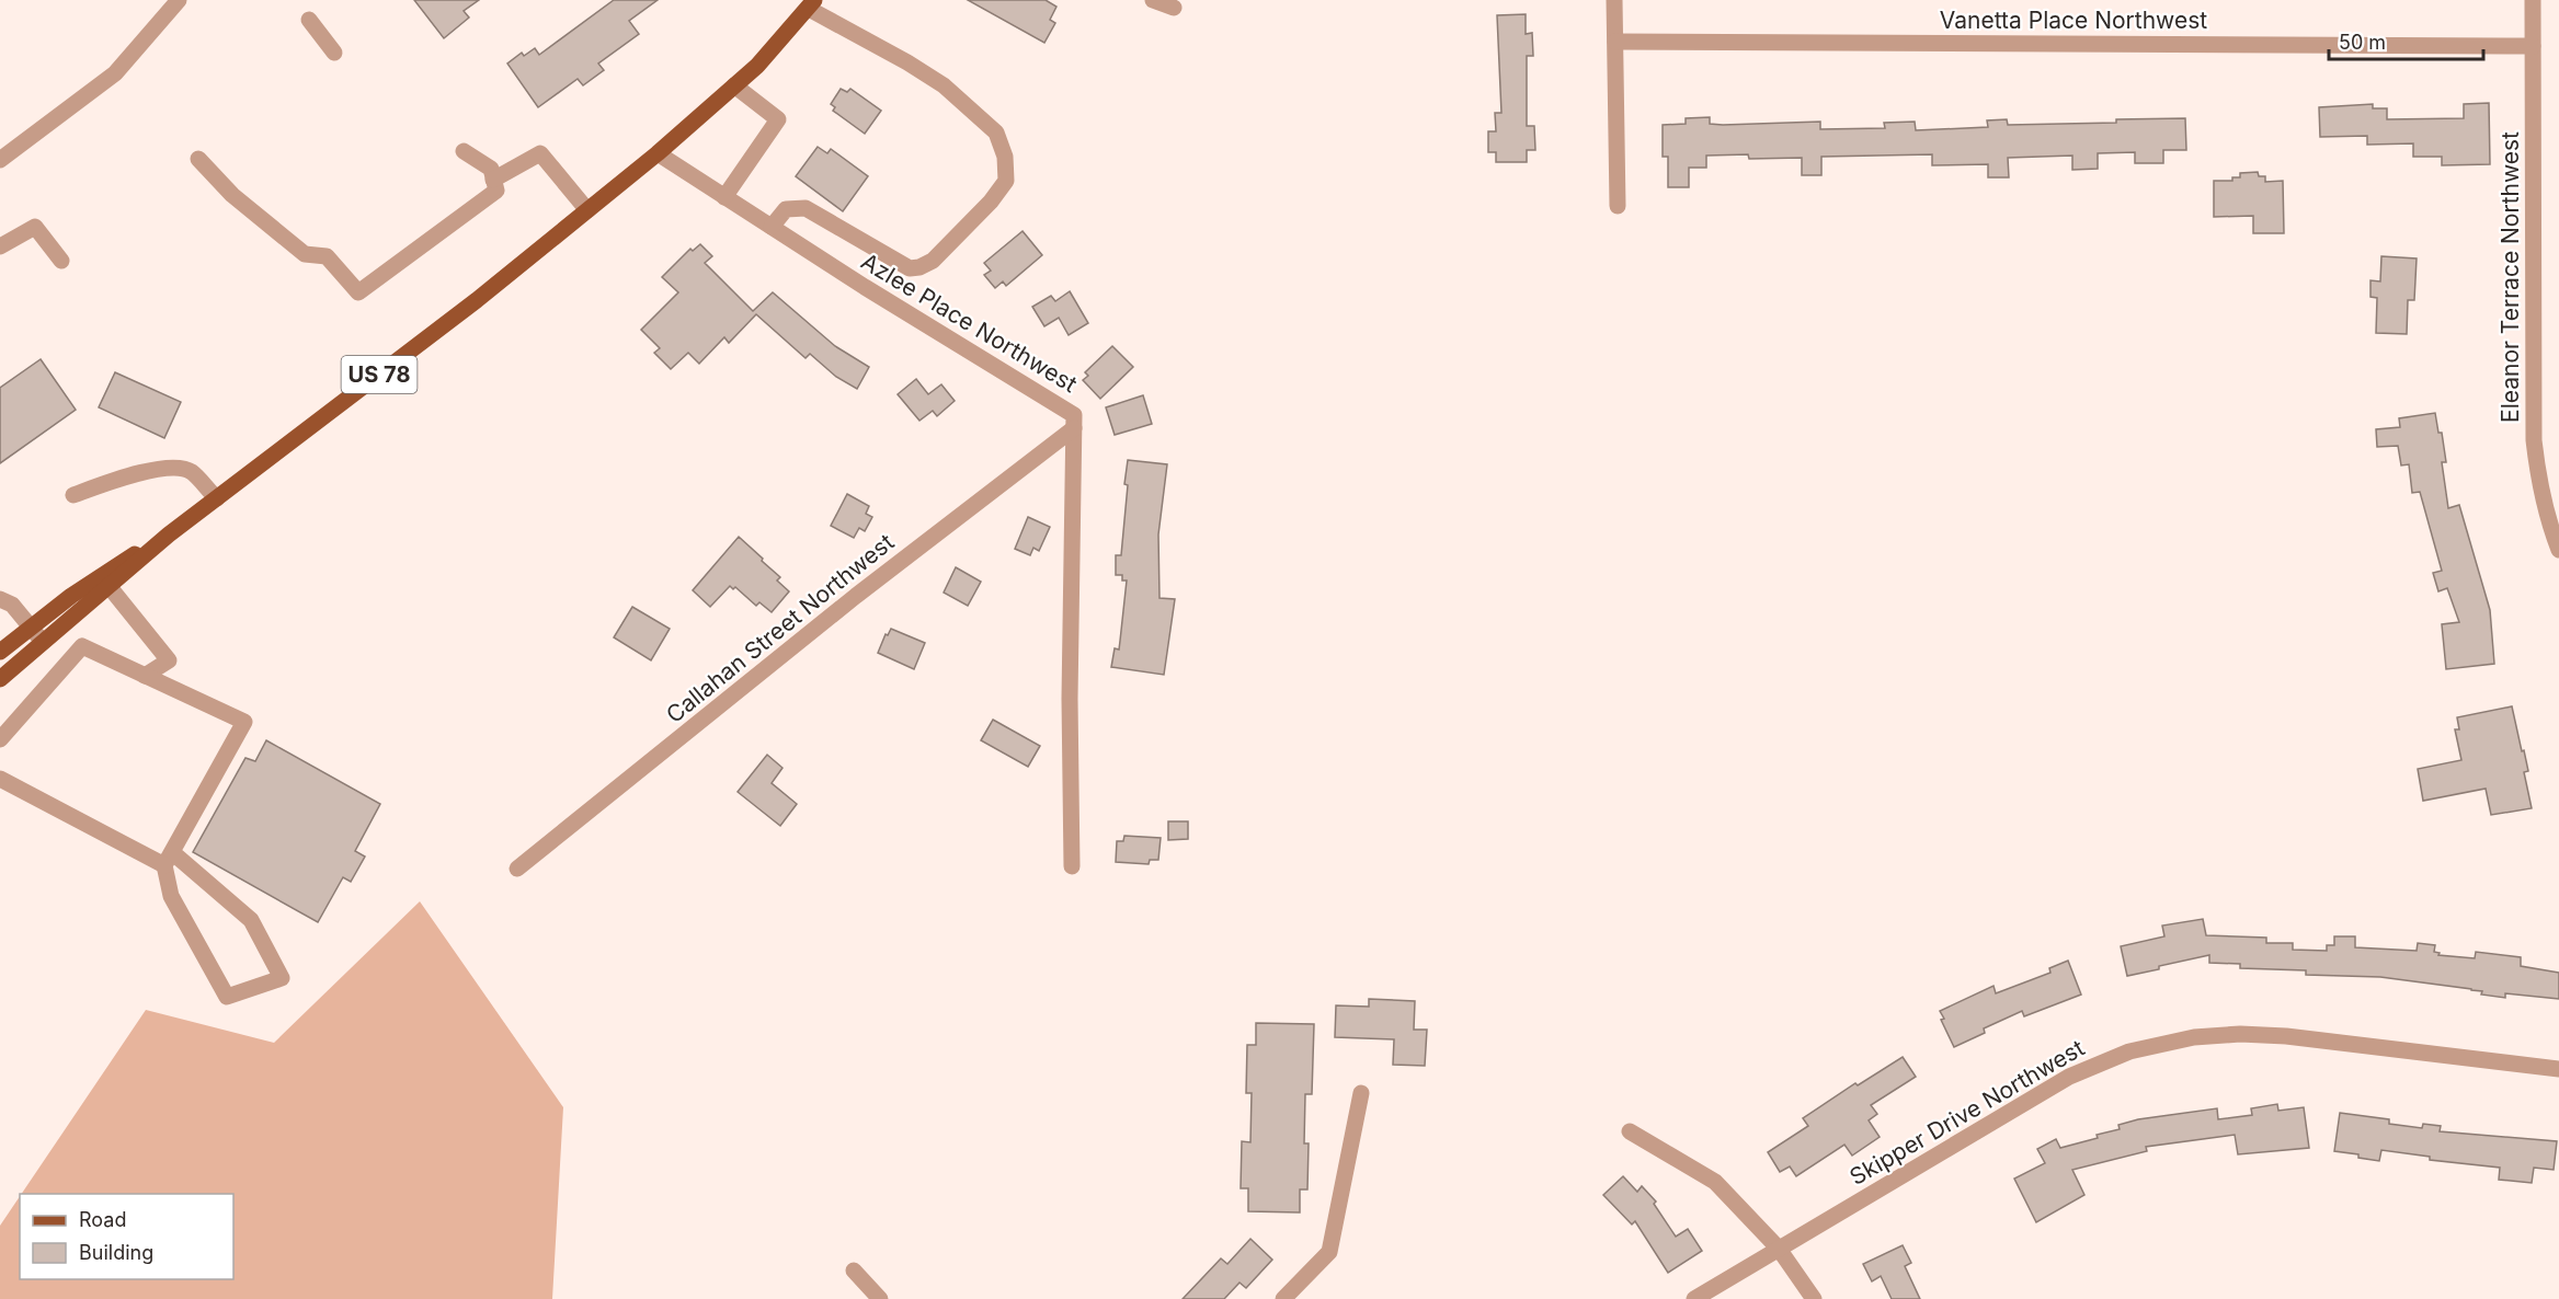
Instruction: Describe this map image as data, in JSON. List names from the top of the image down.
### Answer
{
  "streets": {
    "main road": ["US 78"],
    "street": [
      "Vanetta Place Northwest",
      "Eleanor Terrace Northwest",
      "Azlee Place Northwest",
      "Callahan Street Northwest",
      "Skipper Drive Northwest"
    ]
  },
  "crossings": [
    ["Vanetta Place Northwest", "Eleanor Terrace Northwest"],
    ["Azlee Place Northwest", "US 78"],
    ["Azlee Place Northwest", "Callahan Street Northwest"]
  ],
  "legend": ["Road", "Building"],
  "scale_bar": "50 m"
}
